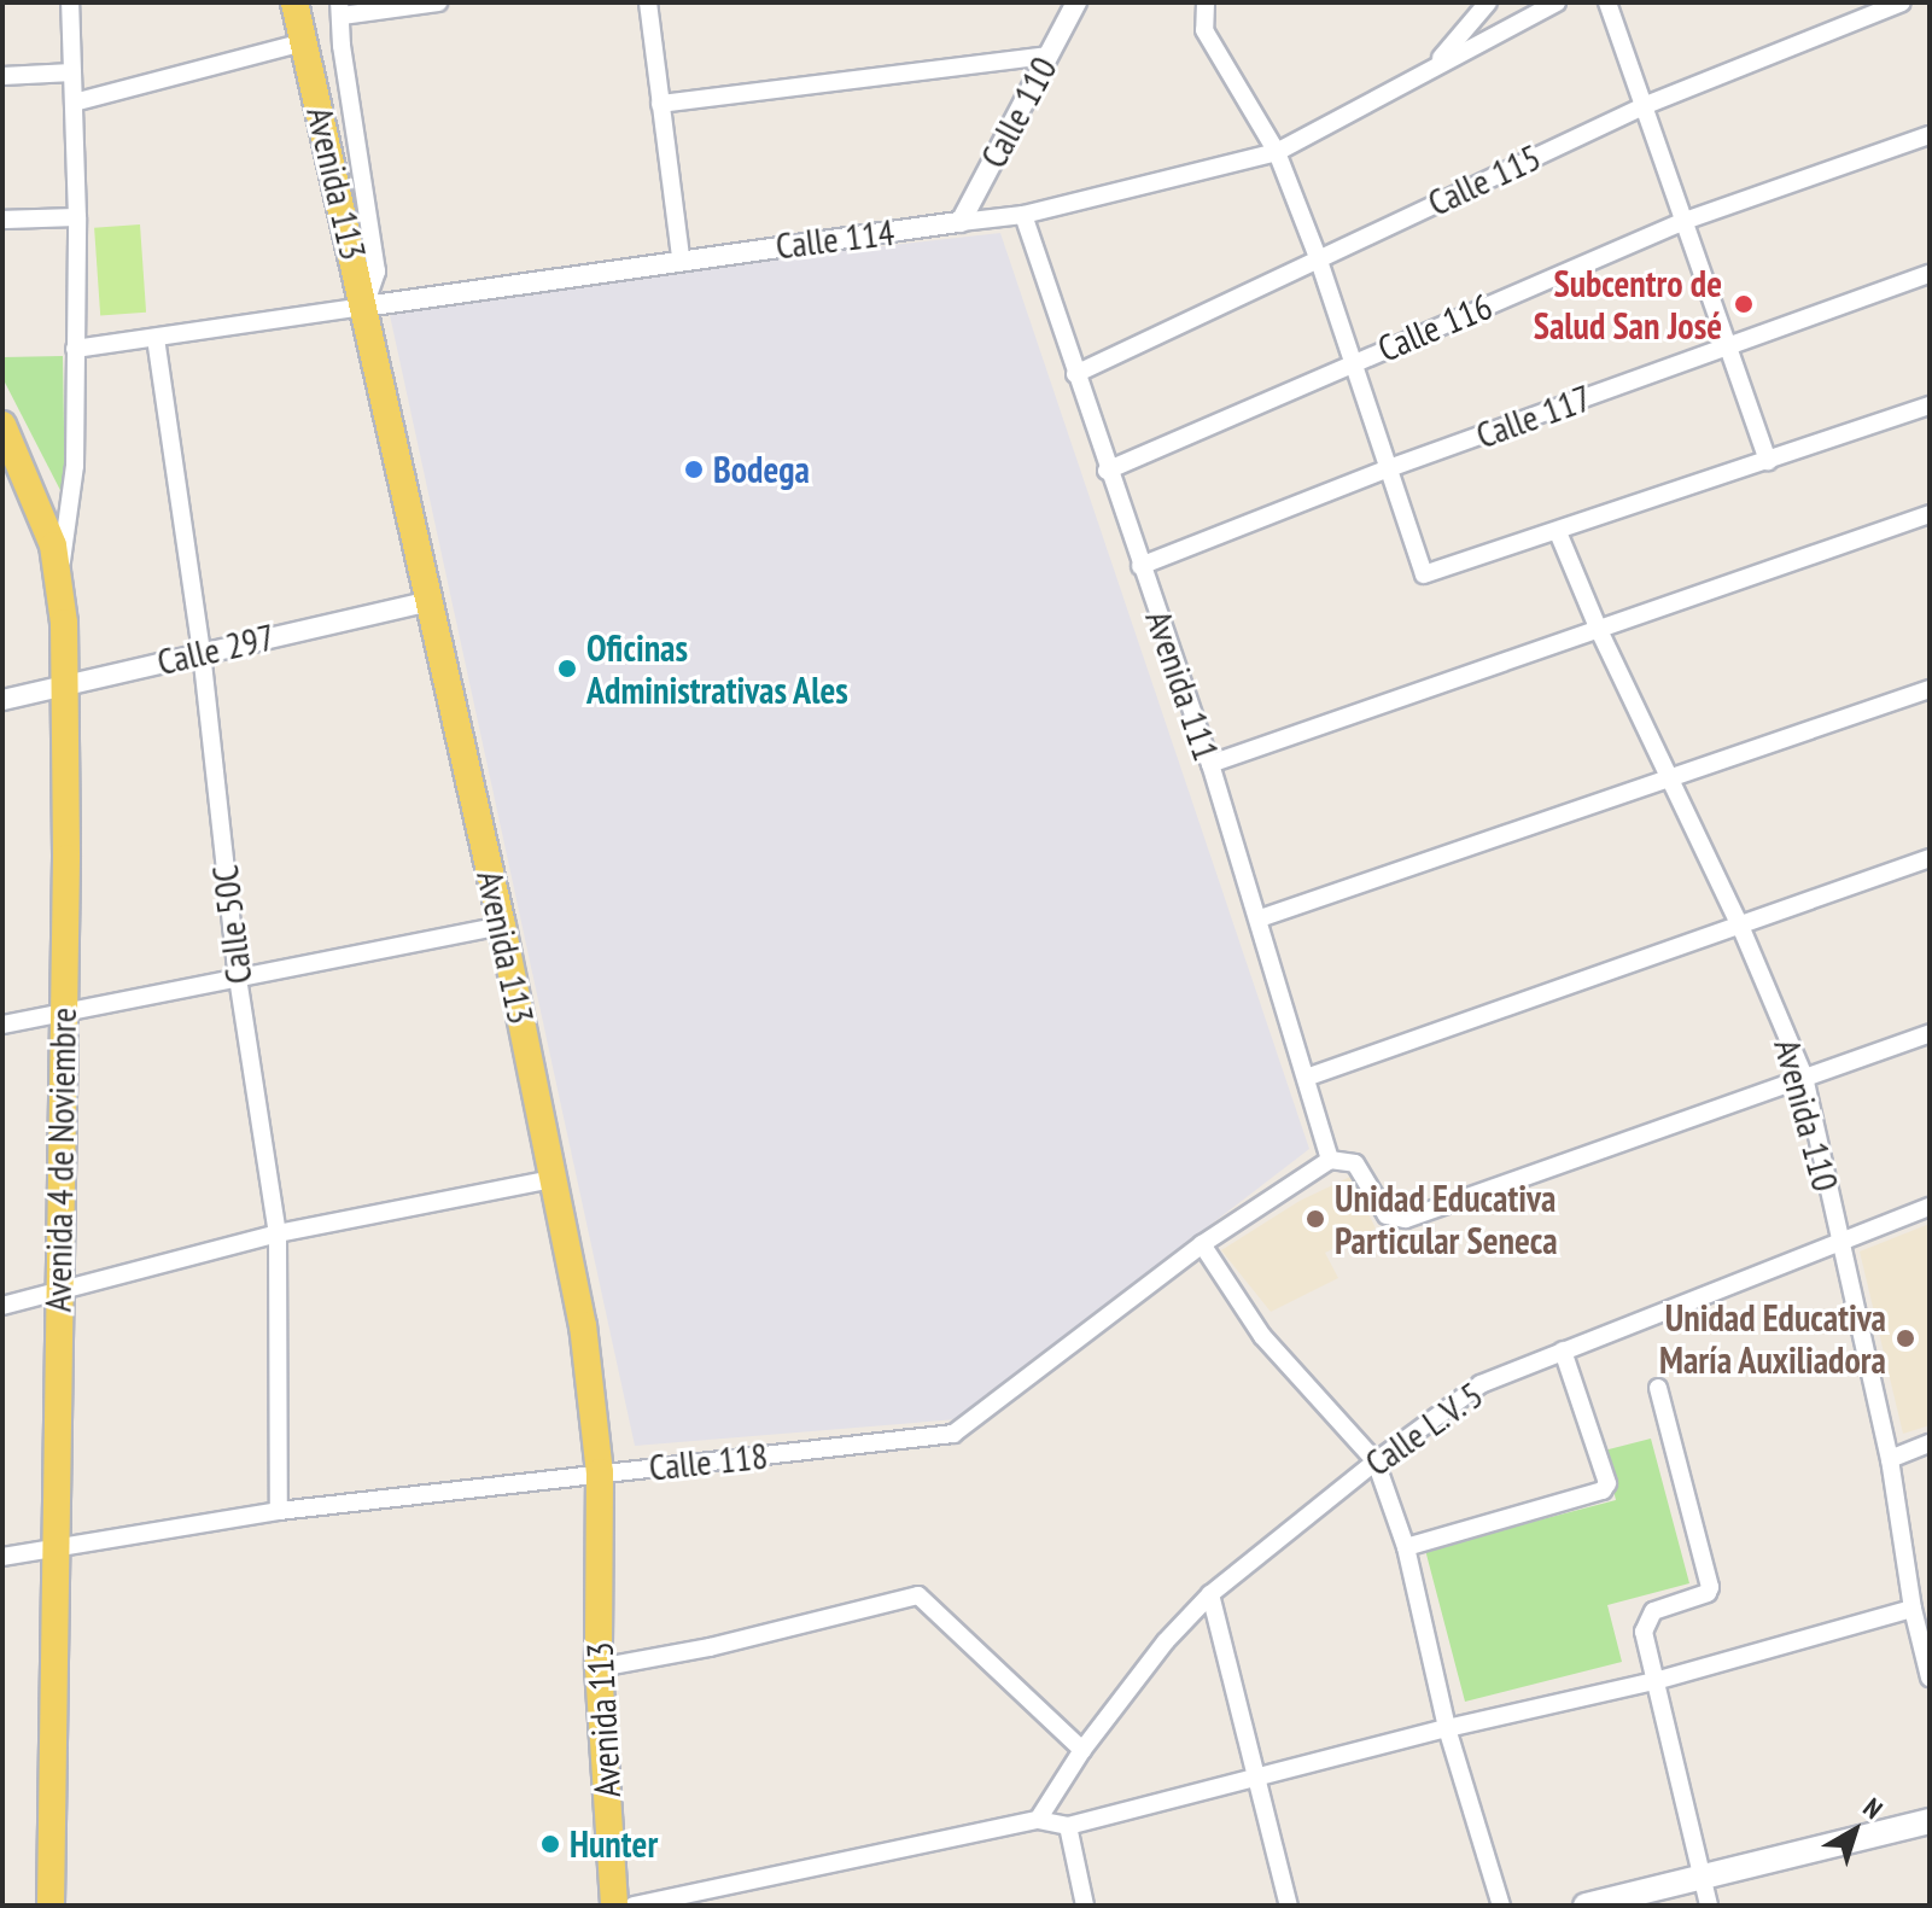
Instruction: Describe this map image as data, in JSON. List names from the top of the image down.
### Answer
{
  "streets": {
    "main road": ["Avenida 113", "Avenida 4 de Noviembre"],
    "street": [
      "Calle 110",
      "Calle 115",
      "Calle 114",
      "Calle 116",
      "Calle 117",
      "Calle 297",
      "Avenida 111",
      "Calle 50C",
      "Avenida 110",
      "Calle L.V. 5",
      "Calle 118"
    ]
  },
  "crossings": [
    ["Calle 110", "Calle 114"],
    ["Calle 115", "Avenida 111"],
    ["Avenida 113", "Calle 114"],
    ["Avenida 113", "Calle 297"],
    ["Avenida 113", "Calle 118"],
    ["Calle 114", "Avenida 111"],
    ["Calle 114", "Calle 50C"],
    ["Calle 116", "Avenida 111"],
    ["Calle 117", "Avenida 111"],
    ["Calle 297", "Calle 50C"],
    ["Calle 297", "Avenida 4 de Noviembre"],
    ["Avenida 111", "Calle 118"],
    ["Calle 50C", "Calle 118"],
    ["Avenida 110", "Calle L.V. 5"],
    ["Avenida 4 de Noviembre", "Calle 118"]
  ],
  "places": [
    "Subcentro de Salud San José",
    "Bodega",
    "Oficinas Administrativas Ales",
    "Unidad Educativa Particular Seneca",
    "Unidad Educativa María Auxiliadora",
    "Hunter"
  ],
  "north": "top right"
}
